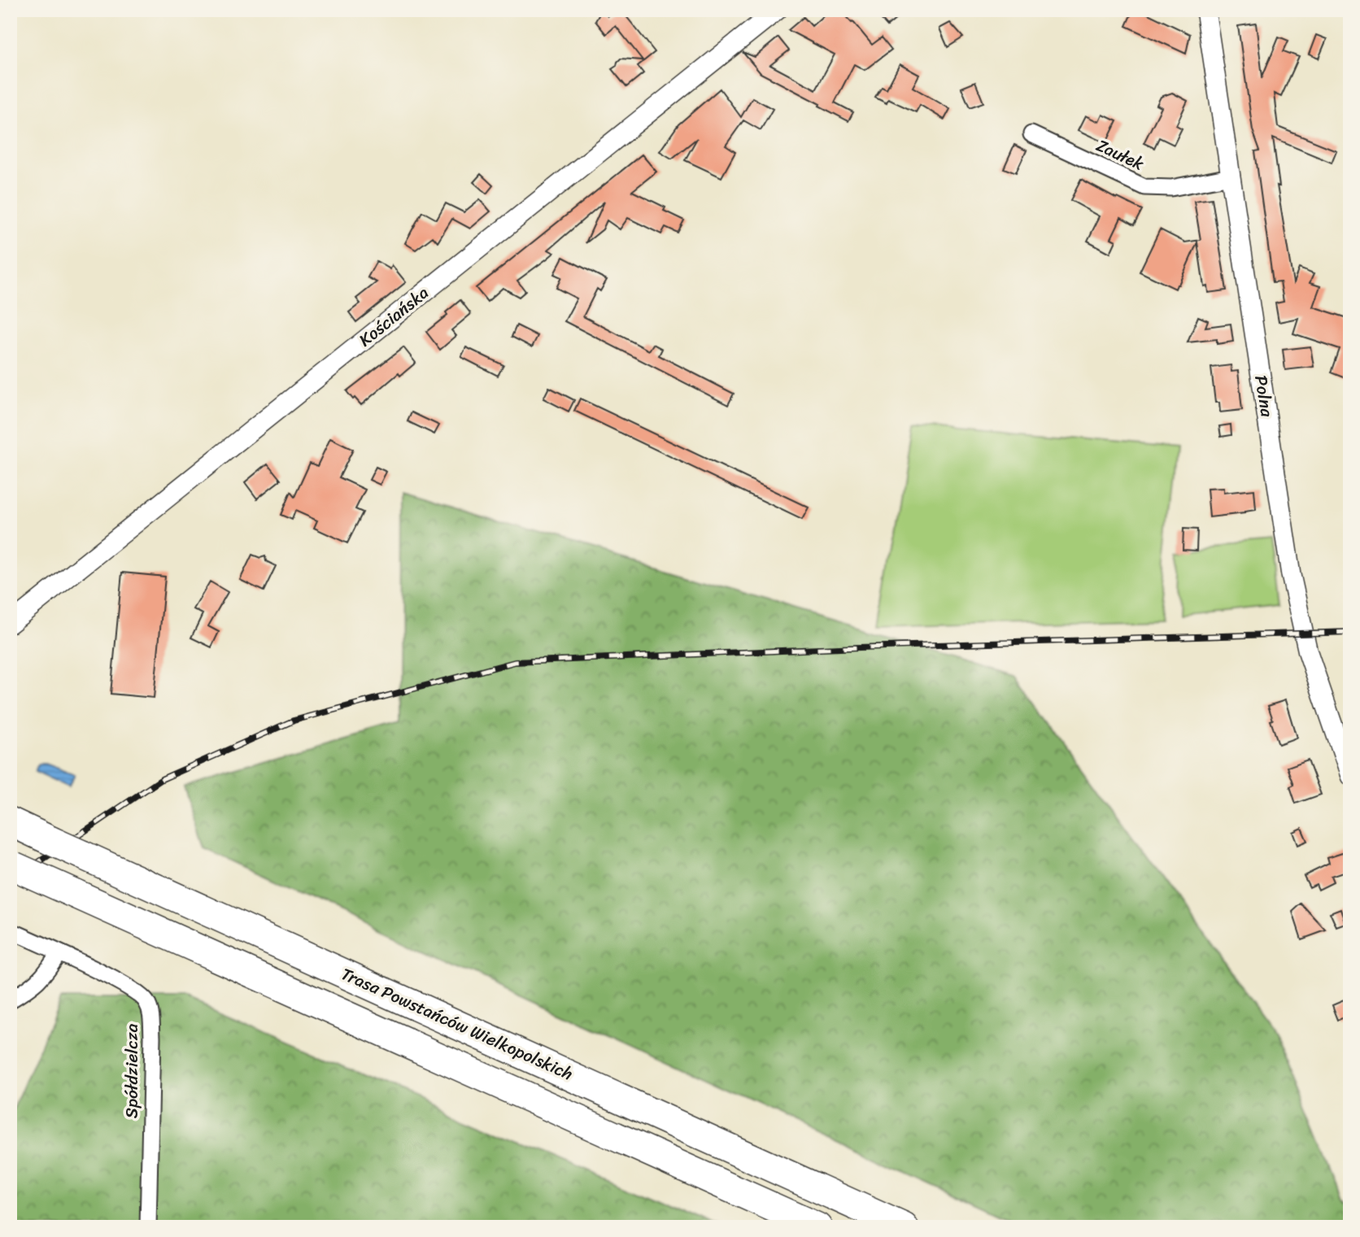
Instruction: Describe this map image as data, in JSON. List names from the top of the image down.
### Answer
{
  "streets": {
    "highway": ["Trasa Powstańców Wielkopolskich"],
    "street": [
      "Zaułek",
      "Kościańska",
      "Polna",
      "Spółdzielcza"
    ]
  },
  "crossings": [
    ["Zaułek", "Polna"]
  ]
}
